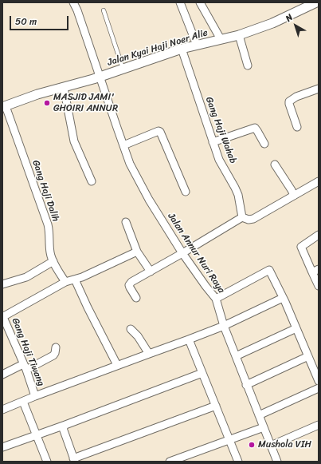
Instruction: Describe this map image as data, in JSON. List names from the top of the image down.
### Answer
{
  "streets": {
    "street": [
      "Jalan Kyai Haji Noer Alie",
      "Gang Haji Wahab",
      "Gang Haji Dalih",
      "Jalan Annur Nuri Raya",
      "Gang Haji Tiwang"
    ]
  },
  "crossings": [
    ["Jalan Kyai Haji Noer Alie", "Gang Haji Wahab"],
    ["Jalan Kyai Haji Noer Alie", "Gang Haji Dalih"],
    ["Jalan Kyai Haji Noer Alie", "Jalan Annur Nuri Raya"]
  ],
  "places": ["MASJID JAMI' GHOIRI ANNUR", "Mushola VIH"],
  "scale_bar": "50 m",
  "north": "top left"
}
